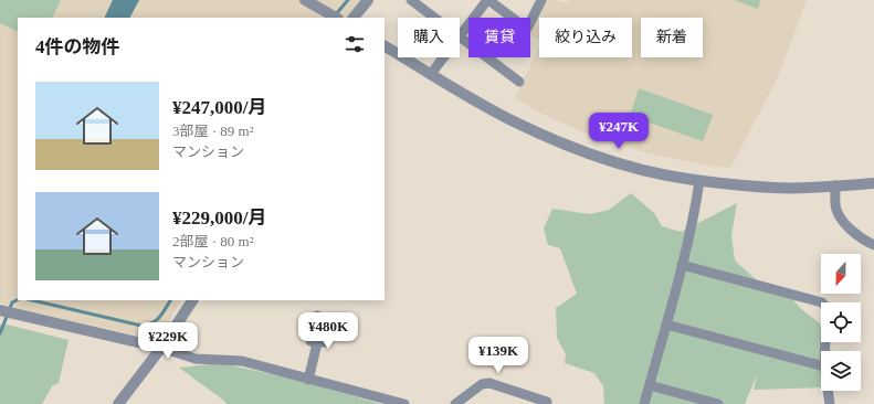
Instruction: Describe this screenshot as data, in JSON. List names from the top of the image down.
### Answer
{
  "north": "bottom",
  "page": {
    "chip": [
      "購入",
      "賃貸",
      "絞り込み",
      "新着"
    ],
    "heading": "4件の物件",
    "list": [
      {
        "name": "¥247,000/月",
        "note": "3部屋 · 89 m² · マンション"
      },
      {
        "name": "¥229,000/月",
        "note": "2部屋 · 80 m² · マンション"
      }
    ],
    "price": [
      "¥247K",
      "¥480K",
      "¥229K",
      "¥139K"
    ]
  }
}
